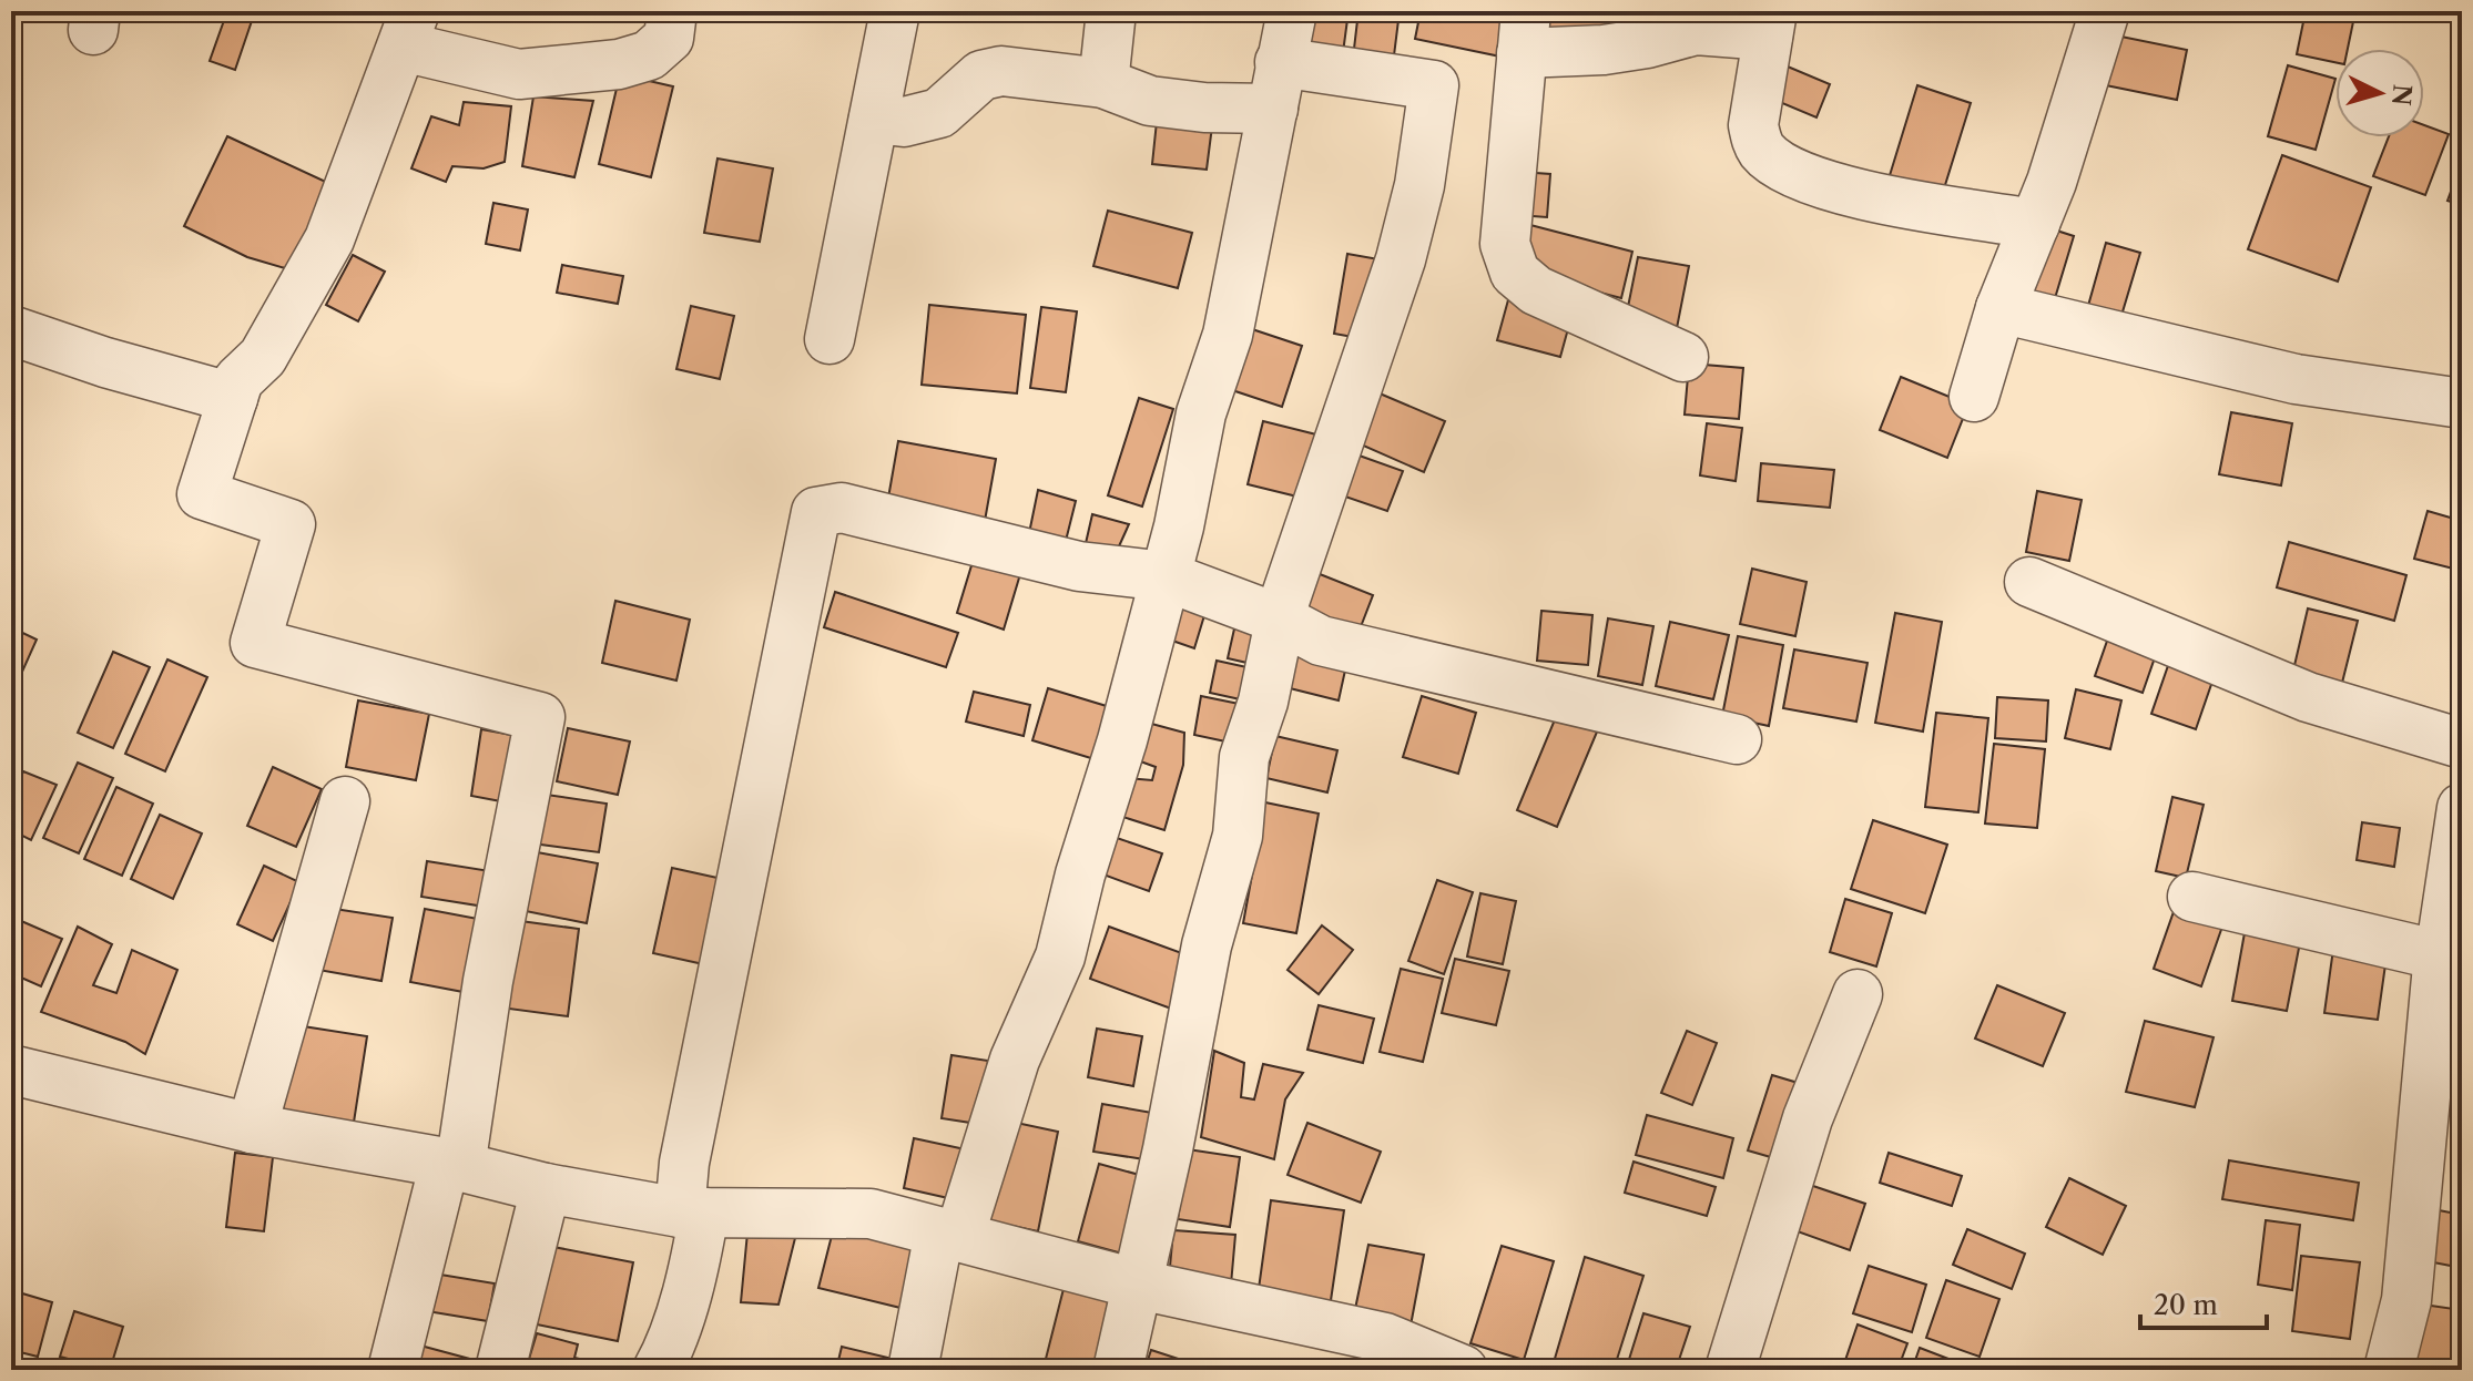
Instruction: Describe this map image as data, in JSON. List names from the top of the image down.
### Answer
{
  "scale_bar": "20 m",
  "north": "right"
}
